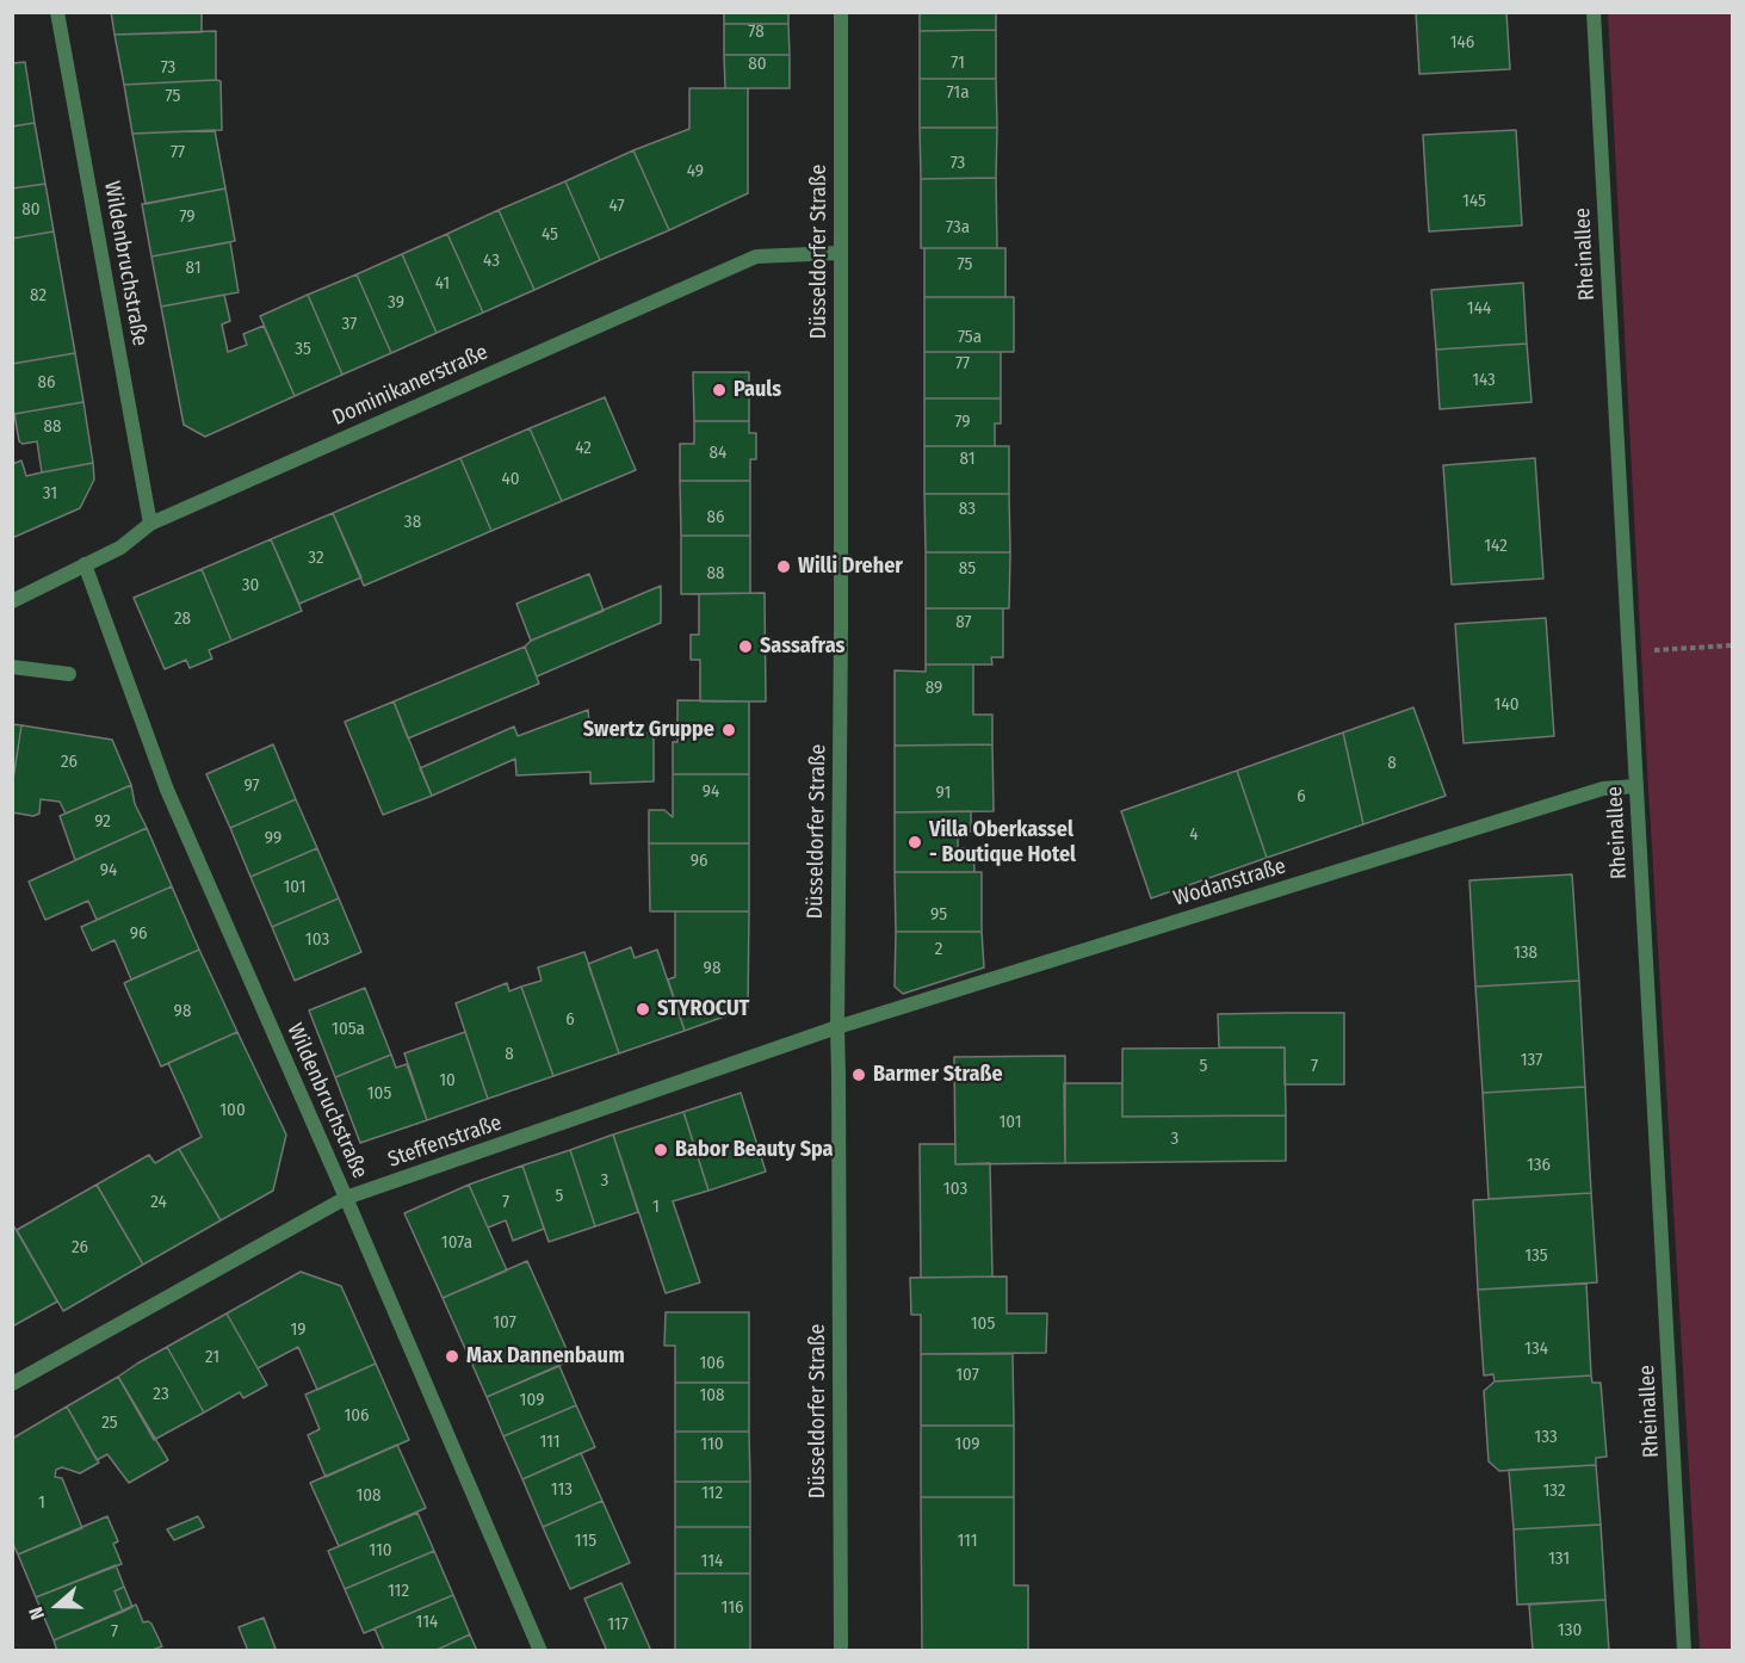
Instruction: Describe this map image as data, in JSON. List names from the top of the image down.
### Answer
{
  "streets": {
    "street": [
      "Düsseldorfer Straße",
      "Rheinallee",
      "Wildenbruchstraße",
      "Dominikanerstraße",
      "Wodanstraße",
      "Steffenstraße"
    ]
  },
  "crossings": [
    ["Düsseldorfer Straße", "Dominikanerstraße"],
    ["Düsseldorfer Straße", "Wodanstraße"],
    ["Düsseldorfer Straße", "Steffenstraße"],
    ["Rheinallee", "Wodanstraße"],
    ["Wildenbruchstraße", "Dominikanerstraße"],
    ["Wildenbruchstraße", "Steffenstraße"],
    ["Wodanstraße", "Steffenstraße"]
  ],
  "places": [
    "Pauls",
    "Willi Dreher",
    "Sassafras",
    "Swertz Gruppe",
    "Villa Oberkassel - Boutique Hotel",
    "STYROCUT",
    "Barmer Straße",
    "Babor Beauty Spa",
    "Max Dannenbaum"
  ],
  "house_numbers": [
    "78",
    "146",
    "71",
    "80",
    "73",
    "71a",
    "75",
    "77",
    "73",
    "49",
    "145",
    "47",
    "80",
    "79",
    "73a",
    "45",
    "43",
    "75",
    "81",
    "41",
    "82",
    "39",
    "144",
    "37",
    "75a",
    "35",
    "77",
    "143",
    "86",
    "79",
    "88",
    "42",
    "84",
    "81",
    "40",
    "31",
    "83",
    "86",
    "38",
    "142",
    "32",
    "85",
    "88",
    "30",
    "28",
    "87",
    "89",
    "140",
    "26",
    "8",
    "97",
    "94",
    "91",
    "6",
    "92",
    "4",
    "99",
    "96",
    "94",
    "101",
    "95",
    "96",
    "103",
    "2",
    "138",
    "98",
    "98",
    "6",
    "105a",
    "8",
    "137",
    "5",
    "7",
    "10",
    "105",
    "100",
    "101",
    "3",
    "136",
    "3",
    "103",
    "5",
    "24",
    "7",
    "1",
    "107a",
    "26",
    "135",
    "107",
    "105",
    "19",
    "134",
    "21",
    "106",
    "107",
    "23",
    "108",
    "109",
    "106",
    "25",
    "133",
    "111",
    "110",
    "109",
    "113",
    "132",
    "112",
    "108",
    "1",
    "115",
    "111",
    "110",
    "131",
    "114",
    "112",
    "116",
    "114",
    "117",
    "130",
    "7"
  ],
  "north": "left"
}
